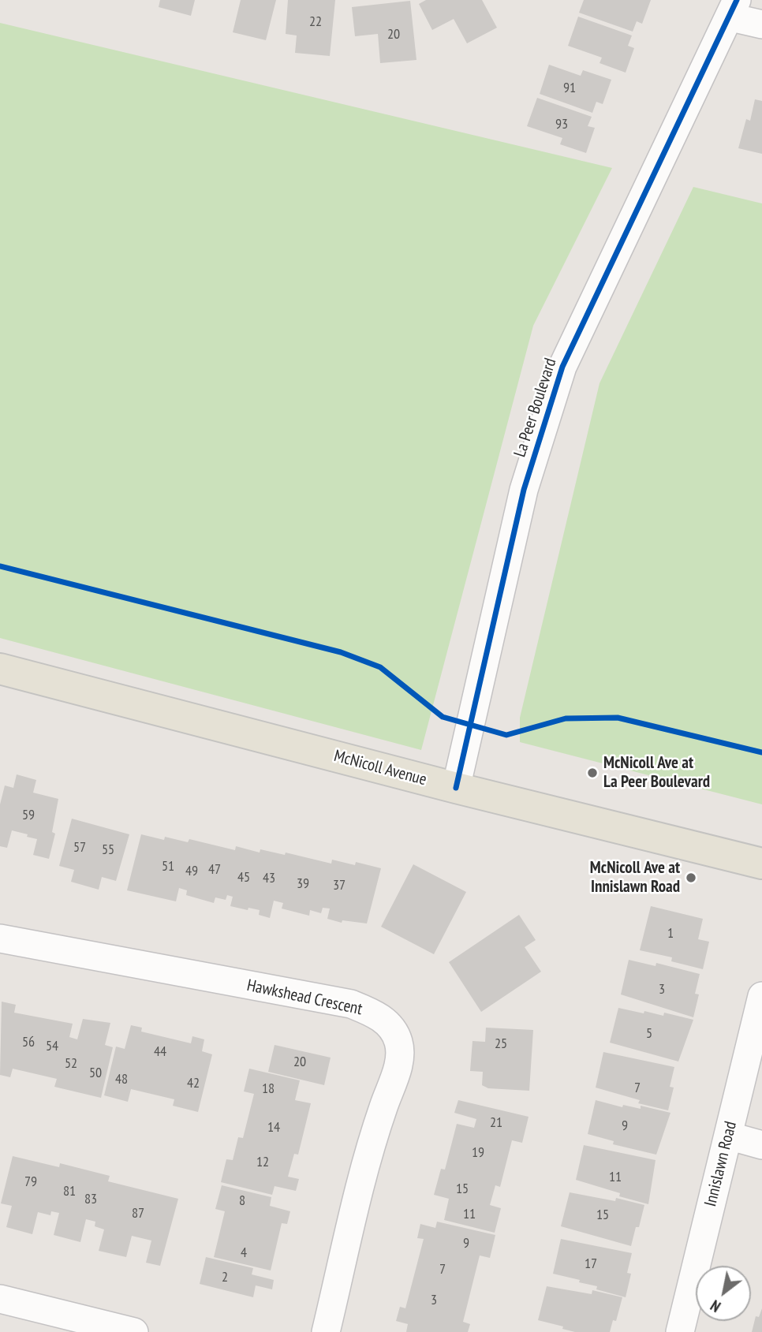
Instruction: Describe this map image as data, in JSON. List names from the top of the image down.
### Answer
{
  "streets": {
    "main road": ["McNicoll Avenue"],
    "street": ["La Peer Boulevard", "Hawkshead Crescent", "Innislawn Road"]
  },
  "crossings": [
    ["La Peer Boulevard", "McNicoll Avenue"]
  ],
  "places": ["McNicoll Ave at La Peer Boulevard", "McNicoll Ave at Innislawn Road"],
  "house_numbers": [
    "22",
    "20",
    "91",
    "93",
    "59",
    "57",
    "55",
    "51",
    "47",
    "49",
    "45",
    "43",
    "39",
    "37",
    "1",
    "3",
    "5",
    "56",
    "25",
    "54",
    "44",
    "20",
    "52",
    "50",
    "48",
    "42",
    "7",
    "18",
    "21",
    "9",
    "14",
    "19",
    "12",
    "11",
    "79",
    "15",
    "81",
    "83",
    "8",
    "87",
    "11",
    "15",
    "9",
    "4",
    "17",
    "7",
    "2",
    "3"
  ],
  "north": "bottom left"
}
